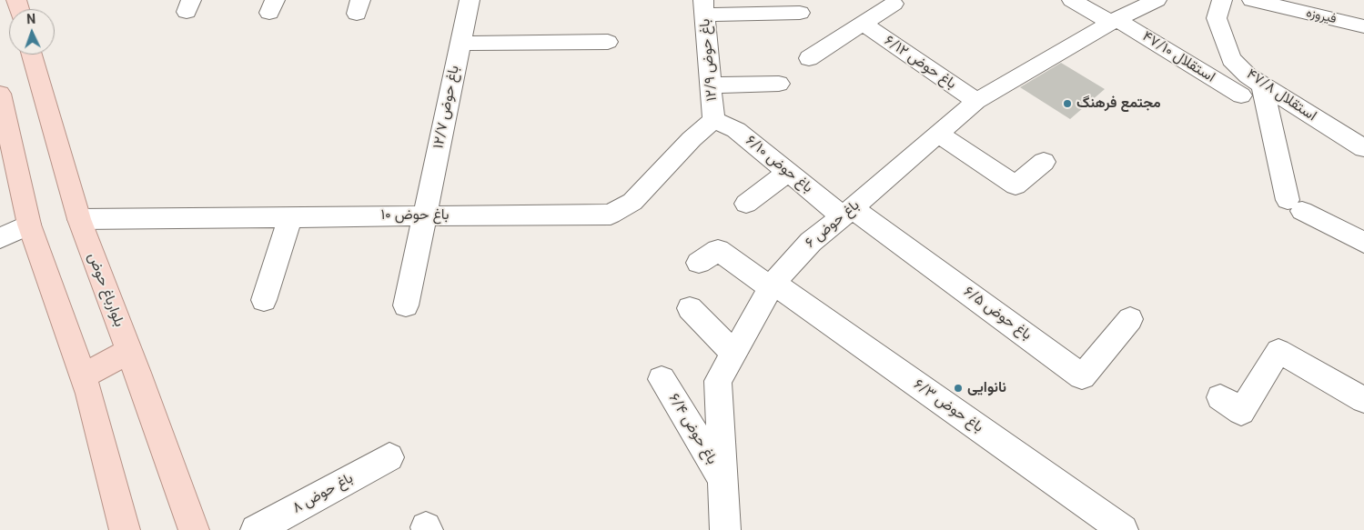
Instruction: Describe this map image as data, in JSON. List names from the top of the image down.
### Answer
{
  "streets": {
    "main road": ["بلوارباغ حوض"],
    "street": [
      "فیروزه",
      "۴۷/۱۰ استقلال",
      "۱۲/۹ باغ حوض",
      "۶/۱۲ باغ حوض",
      "۴۷/۸ استقلال",
      "۱۲/۷ باغ حوض",
      "۶/۱۰ باغ حوض",
      "۱۰ باغ حوض",
      "۶ باغ حوض",
      "۶/۵ باغ حوض",
      "۶/۳ باغ حوض",
      "۶/۴ باغ حوض",
      "۸ باغ حوض"
    ]
  },
  "crossings": [
    ["۴۷/۱۰ استقلال", "۴۷/۸ استقلال"],
    ["۴۷/۱۰ استقلال", "۶ باغ حوض"],
    ["۱۲/۹ باغ حوض", "۶/۱۰ باغ حوض"],
    ["۱۲/۹ باغ حوض", "۱۰ باغ حوض"],
    ["۶/۱۲ باغ حوض", "۶ باغ حوض"],
    ["۱۲/۷ باغ حوض", "۱۰ باغ حوض"],
    ["۶/۱۰ باغ حوض", "۱۰ باغ حوض"],
    ["۶/۱۰ باغ حوض", "۶ باغ حوض"],
    ["۶/۱۰ باغ حوض", "۶/۵ باغ حوض"],
    ["۱۰ باغ حوض", "بلوارباغ حوض"],
    ["۶ باغ حوض", "۶/۵ باغ حوض"],
    ["۶ باغ حوض", "۶/۳ باغ حوض"],
    ["۶ باغ حوض", "۶/۴ باغ حوض"]
  ],
  "places": ["مجتمع فرهنگ", "نانوایی"],
  "north": "top"
}
